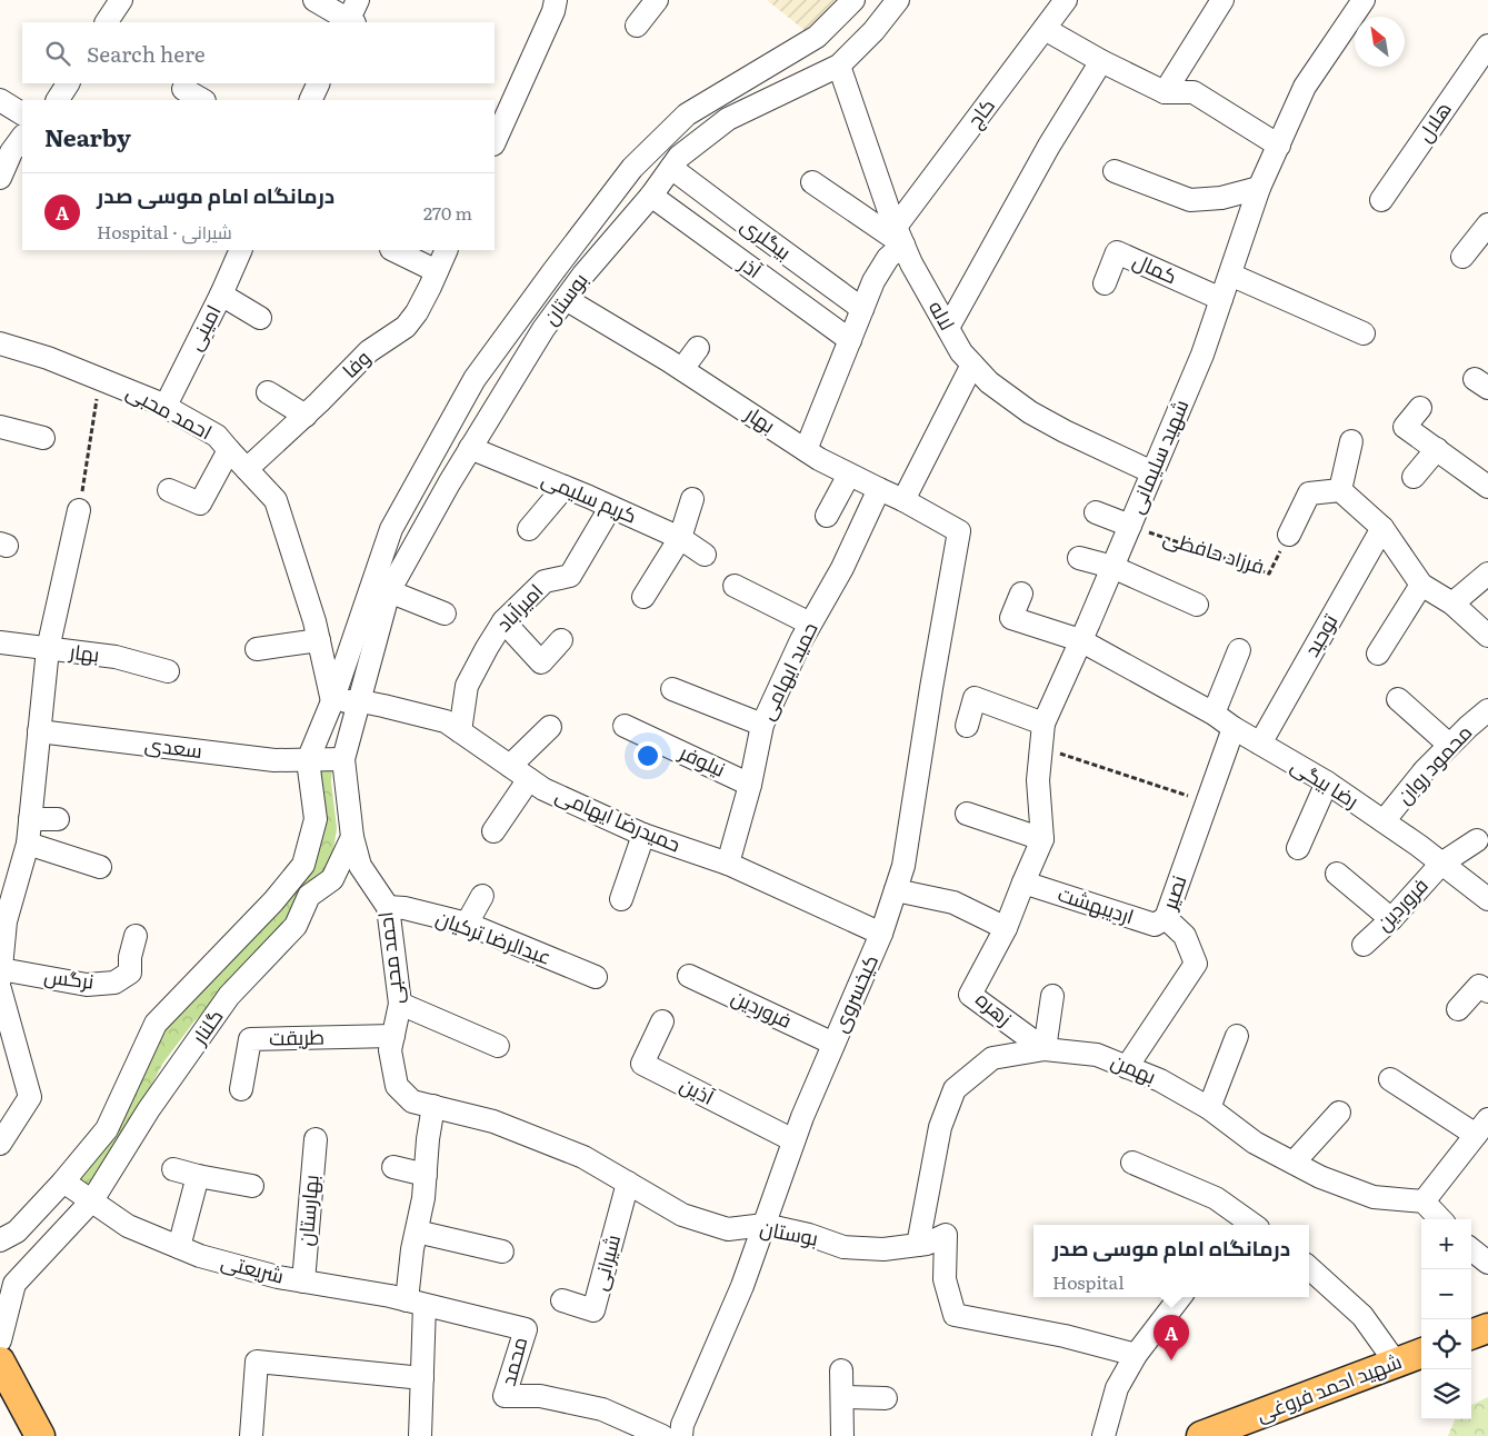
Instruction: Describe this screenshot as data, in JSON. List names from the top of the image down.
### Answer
{
  "streets": {
    "main road": ["شهید احمد فروغی"],
    "street": [
      "کاج",
      "هلال",
      "بیگلری",
      "آذر",
      "کمال",
      "بوستان",
      "لاله",
      "امینی",
      "وفا",
      "احمد محبی",
      "بهار",
      "شهید سلیمانی",
      "کریم سلیمی",
      "امیرآباد",
      "توحید",
      "حمید ایهامی",
      "سعدی",
      "نیلوفر",
      "محمود روان",
      "رضا بیگی",
      "حمیدرضا ایهامی",
      "نصیر",
      "فروردین",
      "اردیبهشت",
      "عبدالرضا ترکیان",
      "نرگس",
      "کیخسروی",
      "زهره",
      "گلنار",
      "طریقت",
      "بهمن",
      "آذین",
      "بهارستان",
      "شیرانی",
      "شریعتی",
      "محمد"
    ],
    "path": ["فرزاد حافظی"]
  },
  "crossings": [
    ["کاج", "بیگلری"],
    ["کاج", "آذر"],
    ["کاج", "لاله"],
    ["کاج", "بهار"],
    ["بیگلری", "بوستان"],
    ["آذر", "بوستان"],
    ["کمال", "شهید سلیمانی"],
    ["بوستان", "لاله"],
    ["بوستان", "احمد محبی"],
    ["بوستان", "بهار"],
    ["بوستان", "کریم سلیمی"],
    ["بوستان", "حمیدرضا ایهامی"],
    ["بوستان", "کیخسروی"],
    ["بوستان", "بهمن"],
    ["بوستان", "شیرانی"],
    ["لاله", "شهید سلیمانی"],
    ["امینی", "احمد محبی"],
    ["وفا", "احمد محبی"],
    ["احمد محبی", "حمیدرضا ایهامی"],
    ["احمد محبی", "عبدالرضا ترکیان"],
    ["احمد محبی", "گلنار"],
    ["احمد محبی", "طریقت"],
    ["بهار", "حمید ایهامی"],
    ["بهار", "کیخسروی"],
    ["شهید سلیمانی", "فرزاد حافظی"],
    ["شهید سلیمانی", "رضا بیگی"],
    ["شهید سلیمانی", "اردیبهشت"],
    ["شهید سلیمانی", "زهره"],
    ["کریم سلیمی", "امیرآباد"],
    ["امیرآباد", "حمیدرضا ایهامی"],
    ["توحید", "رضا بیگی"],
    ["حمید ایهامی", "نیلوفر"],
    ["حمید ایهامی", "حمیدرضا ایهامی"],
    ["سعدی", "گلنار"],
    ["محمود روان", "رضا بیگی"],
    ["رضا بیگی", "نصیر"],
    ["رضا بیگی", "فروردین"],
    ["حمیدرضا ایهامی", "کیخسروی"],
    ["نصیر", "اردیبهشت"],
    ["نصیر", "بهمن"],
    ["فروردین", "کیخسروی"],
    ["کیخسروی", "آذین"],
    ["زهره", "بهمن"],
    ["گلنار", "شریعتی"],
    ["بهارستان", "شریعتی"],
    ["شریعتی", "محمد"]
  ],
  "north": "top left",
  "page": {
    "search": "Search here",
    "heading": "Nearby",
    "list": [
      {
        "mark": "A",
        "name": "درمانگاه امام موسی صدر",
        "note": "Hospital · شیرانی",
        "value": "270 m"
      }
    ],
    "map_buttons": ["+", "−"],
    "popup": ["درمانگاه امام موسی صدر", "Hospital"],
    "pins": "A"
  }
}
